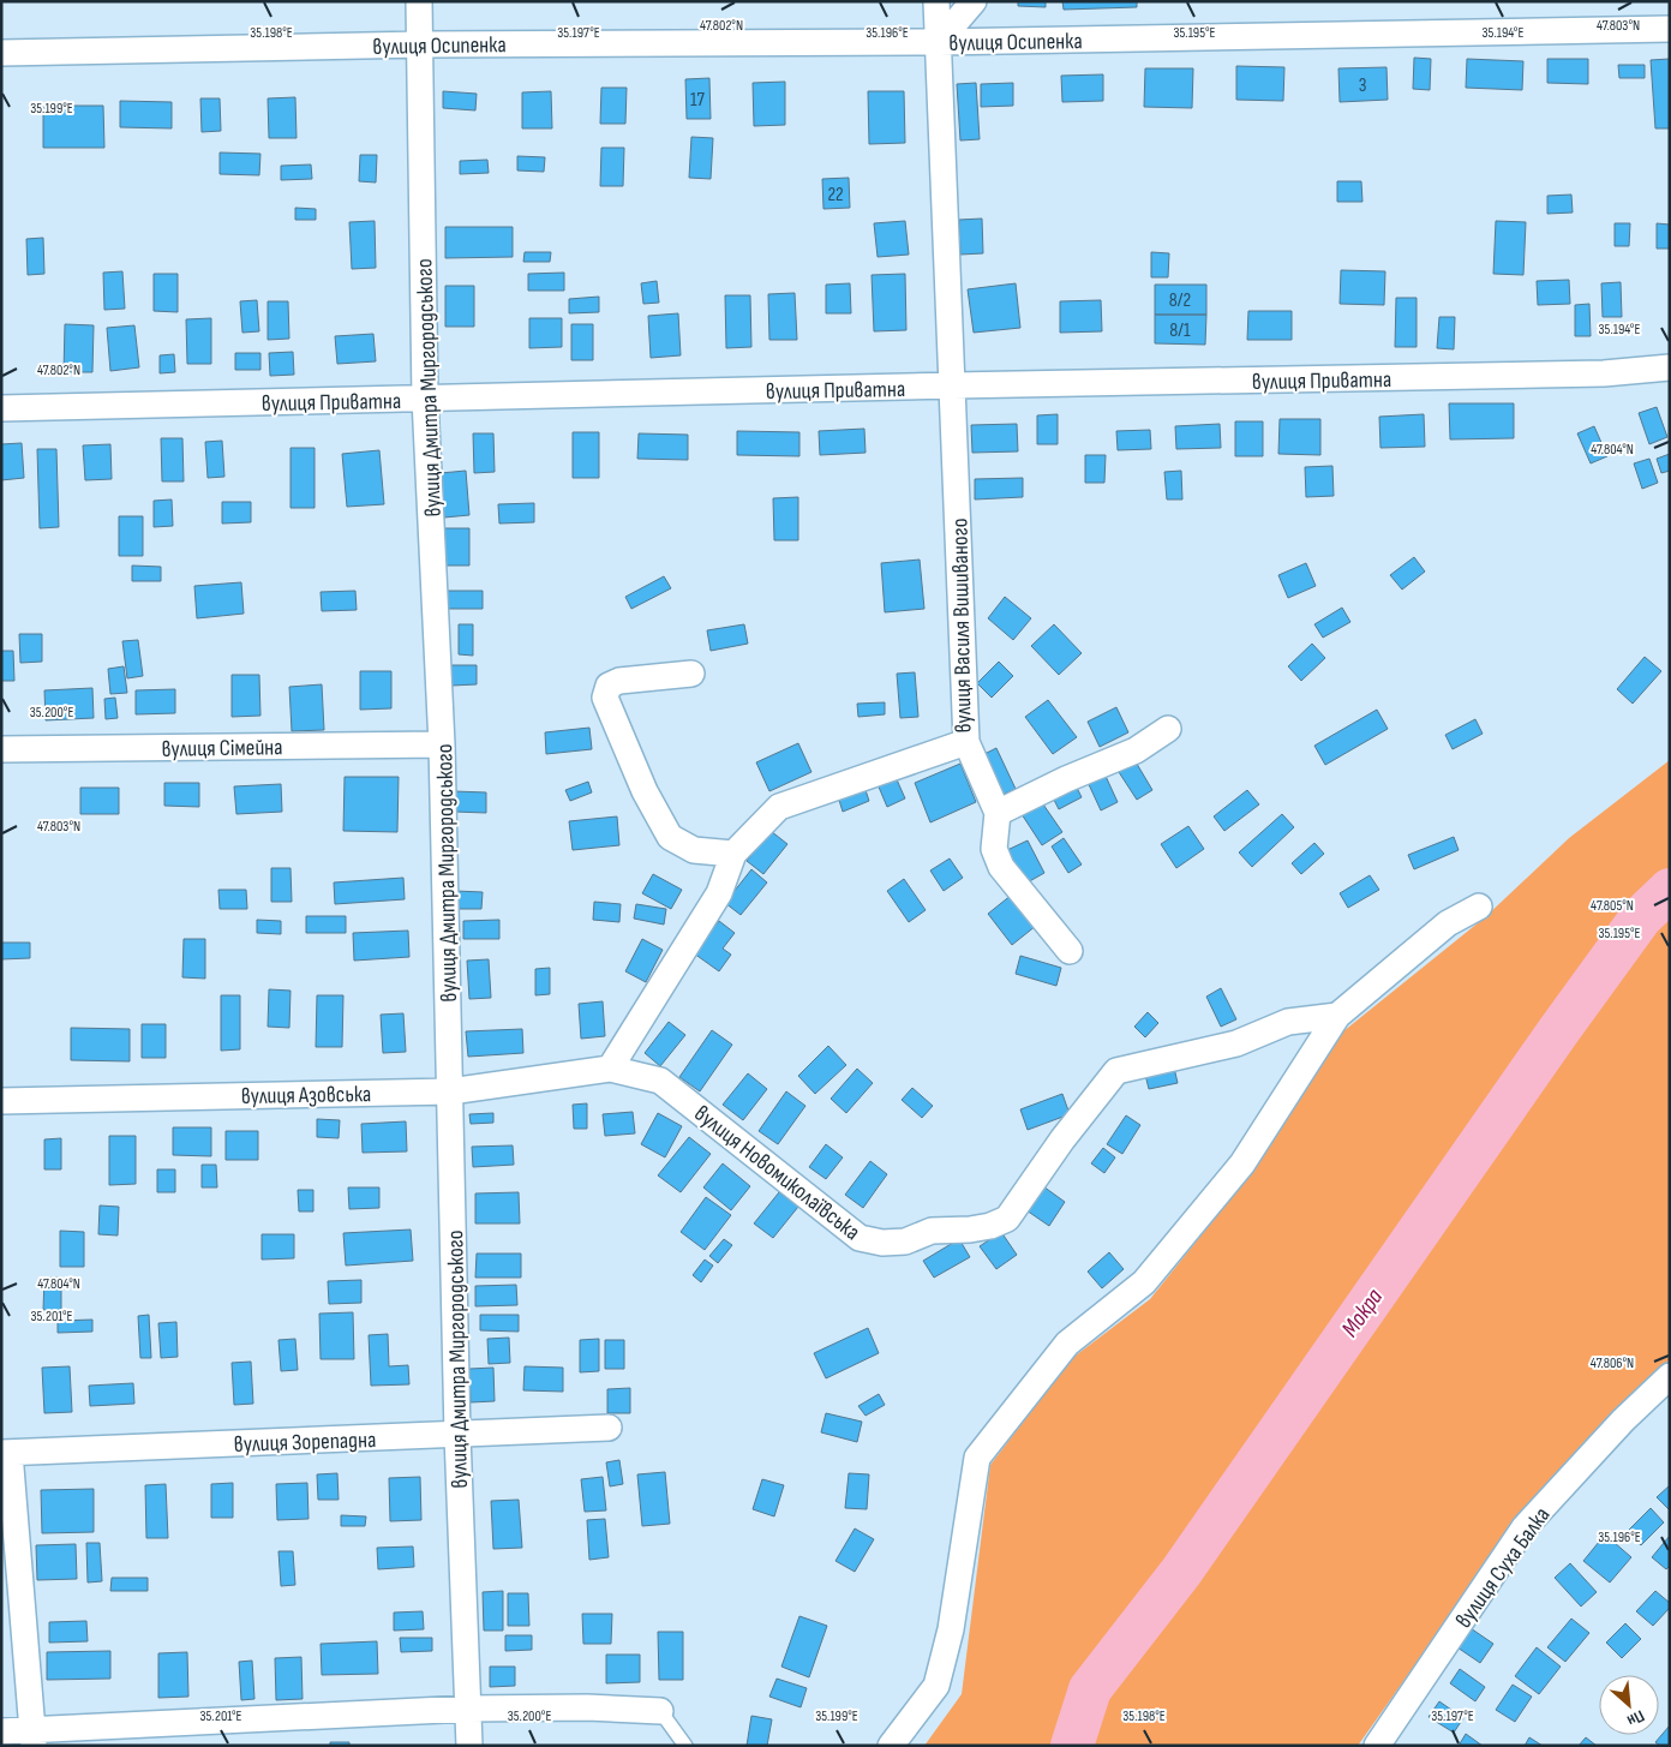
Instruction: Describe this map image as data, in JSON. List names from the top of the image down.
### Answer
{
  "streets": {
    "street": [
      "вулиця Осипенка",
      "вулиця Приватна",
      "вулиця Дмитра Миргородського",
      "вулиця Василя Вишиваного",
      "вулиця Сімейна",
      "вулиця Азовська",
      "вулиця Новомиколаївська",
      "вулиця Зорепадна",
      "вулиця Суха Балка"
    ]
  },
  "crossings": [
    ["вулиця Осипенка", "вулиця Дмитра Миргородського"],
    ["вулиця Осипенка", "вулиця Василя Вишиваного"],
    ["вулиця Приватна", "вулиця Дмитра Миргородського"],
    ["вулиця Приватна", "вулиця Василя Вишиваного"],
    ["вулиця Дмитра Миргородського", "вулиця Сімейна"],
    ["вулиця Дмитра Миргородського", "вулиця Азовська"],
    ["вулиця Дмитра Миргородського", "вулиця Зорепадна"],
    ["вулиця Василя Вишиваного", "вулиця Азовська"],
    ["вулиця Василя Вишиваного", "вулиця Новомиколаївська"],
    ["вулиця Азовська", "вулиця Новомиколаївська"]
  ],
  "water": ["Мокра"],
  "house_numbers": [
    "3",
    "17",
    "22",
    "8/2",
    "8/1"
  ],
  "north": "bottom right",
  "coordinates": [
    "47.802°N",
    "47.803°N",
    "35.198°E",
    "35.197°E",
    "35.196°E",
    "35.195°E",
    "35.194°E",
    "35.199°E",
    "47.804°N",
    "35.200°E",
    "47.805°N",
    "35.201°E",
    "47.806°N"
  ]
}
